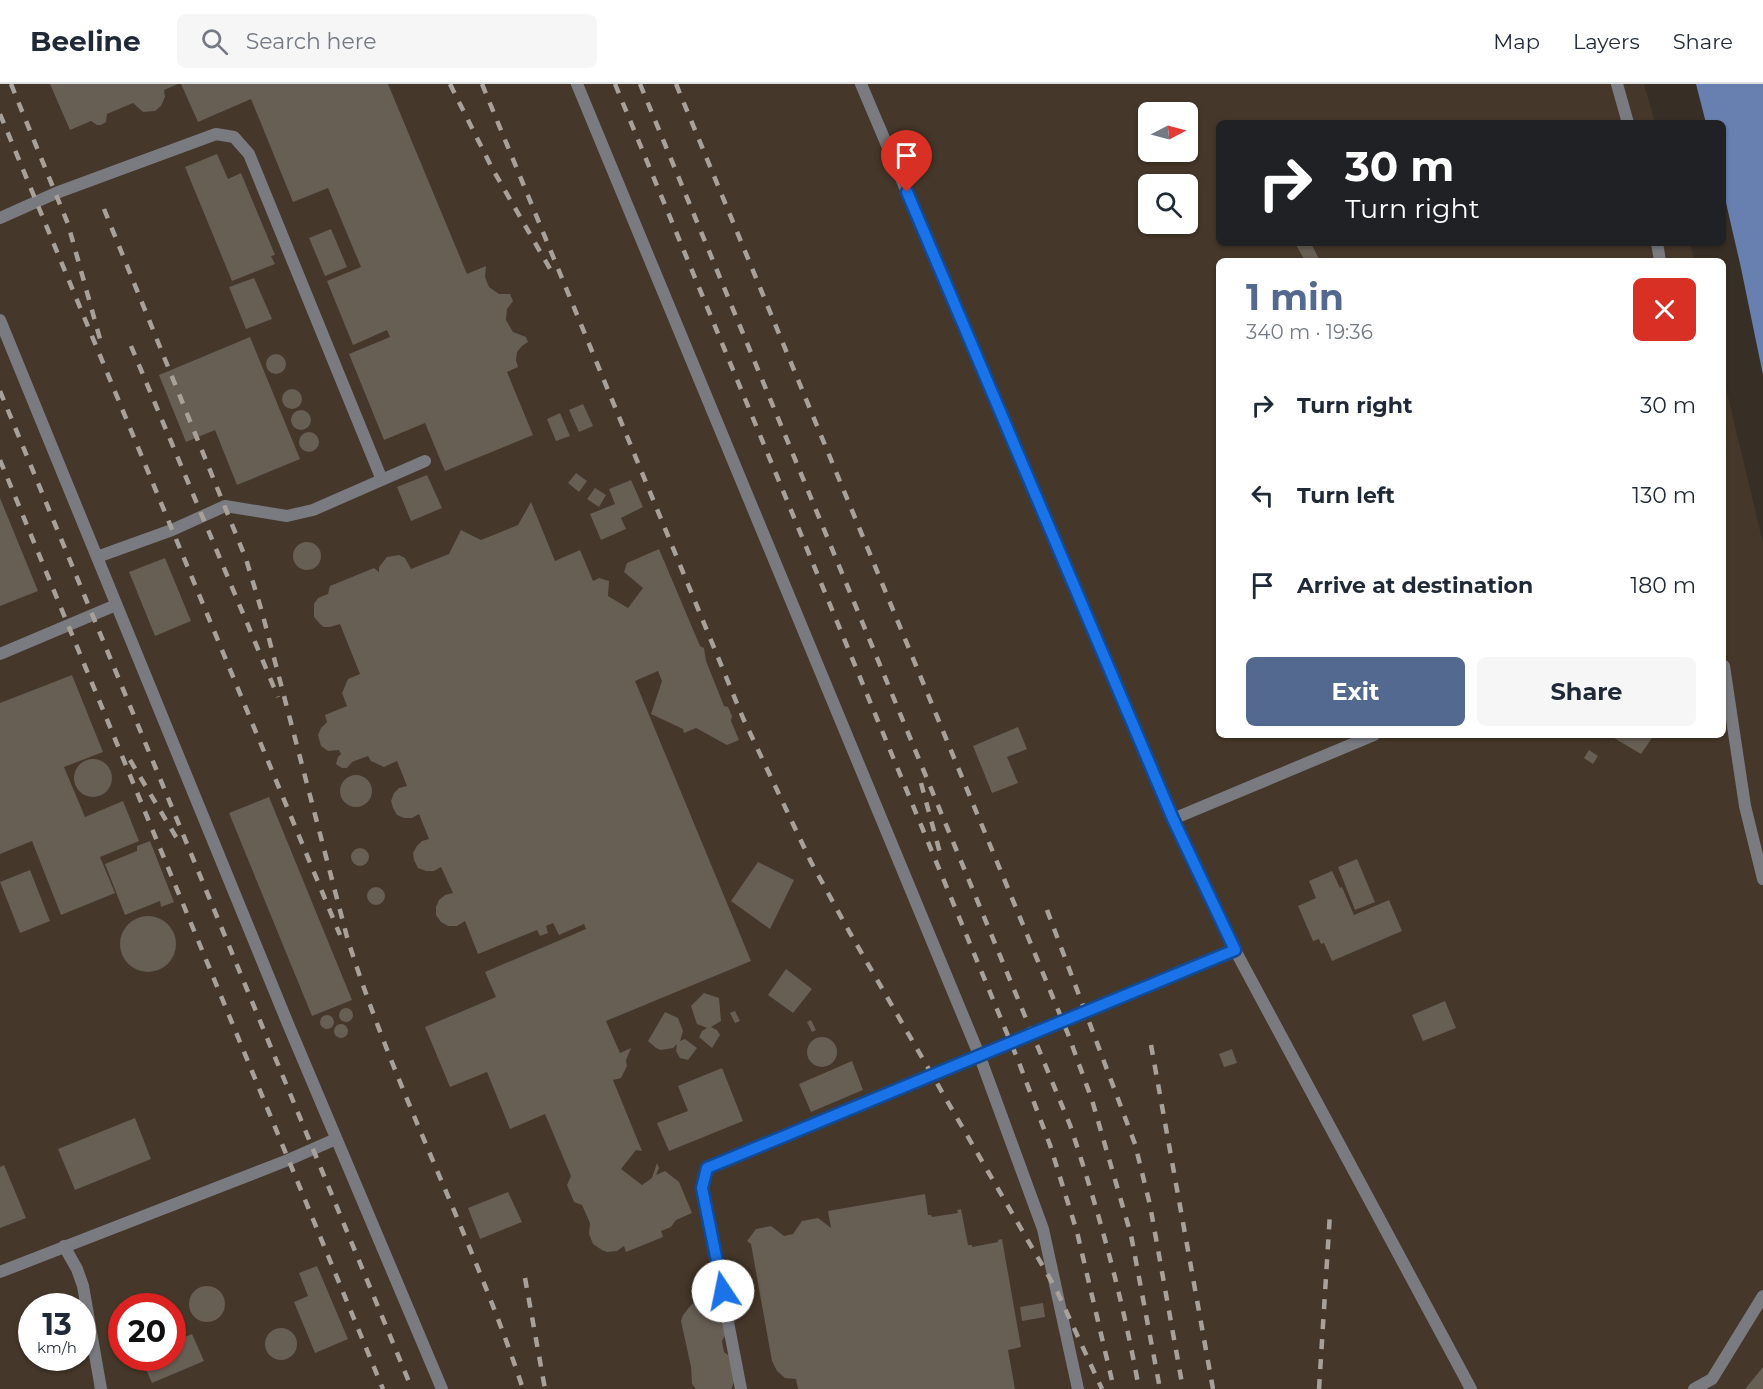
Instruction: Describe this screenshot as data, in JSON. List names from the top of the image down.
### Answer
{
  "north": "right",
  "page": {
    "header": "Beeline",
    "search": "Search here",
    "nav": ["Map", "Layers", "Share"],
    "turn": ["30 m", "Turn right"],
    "heading": ["1 min", "340 m · 19:36"],
    "list": [
      {
        "name": "Turn right",
        "value": "30 m"
      },
      {
        "name": "Turn left",
        "value": "130 m"
      },
      {
        "name": "Arrive at destination",
        "value": "180 m"
      }
    ],
    "buttons": ["Exit", "Share"],
    "speed": "13 km/h",
    "limit": "20"
  }
}
